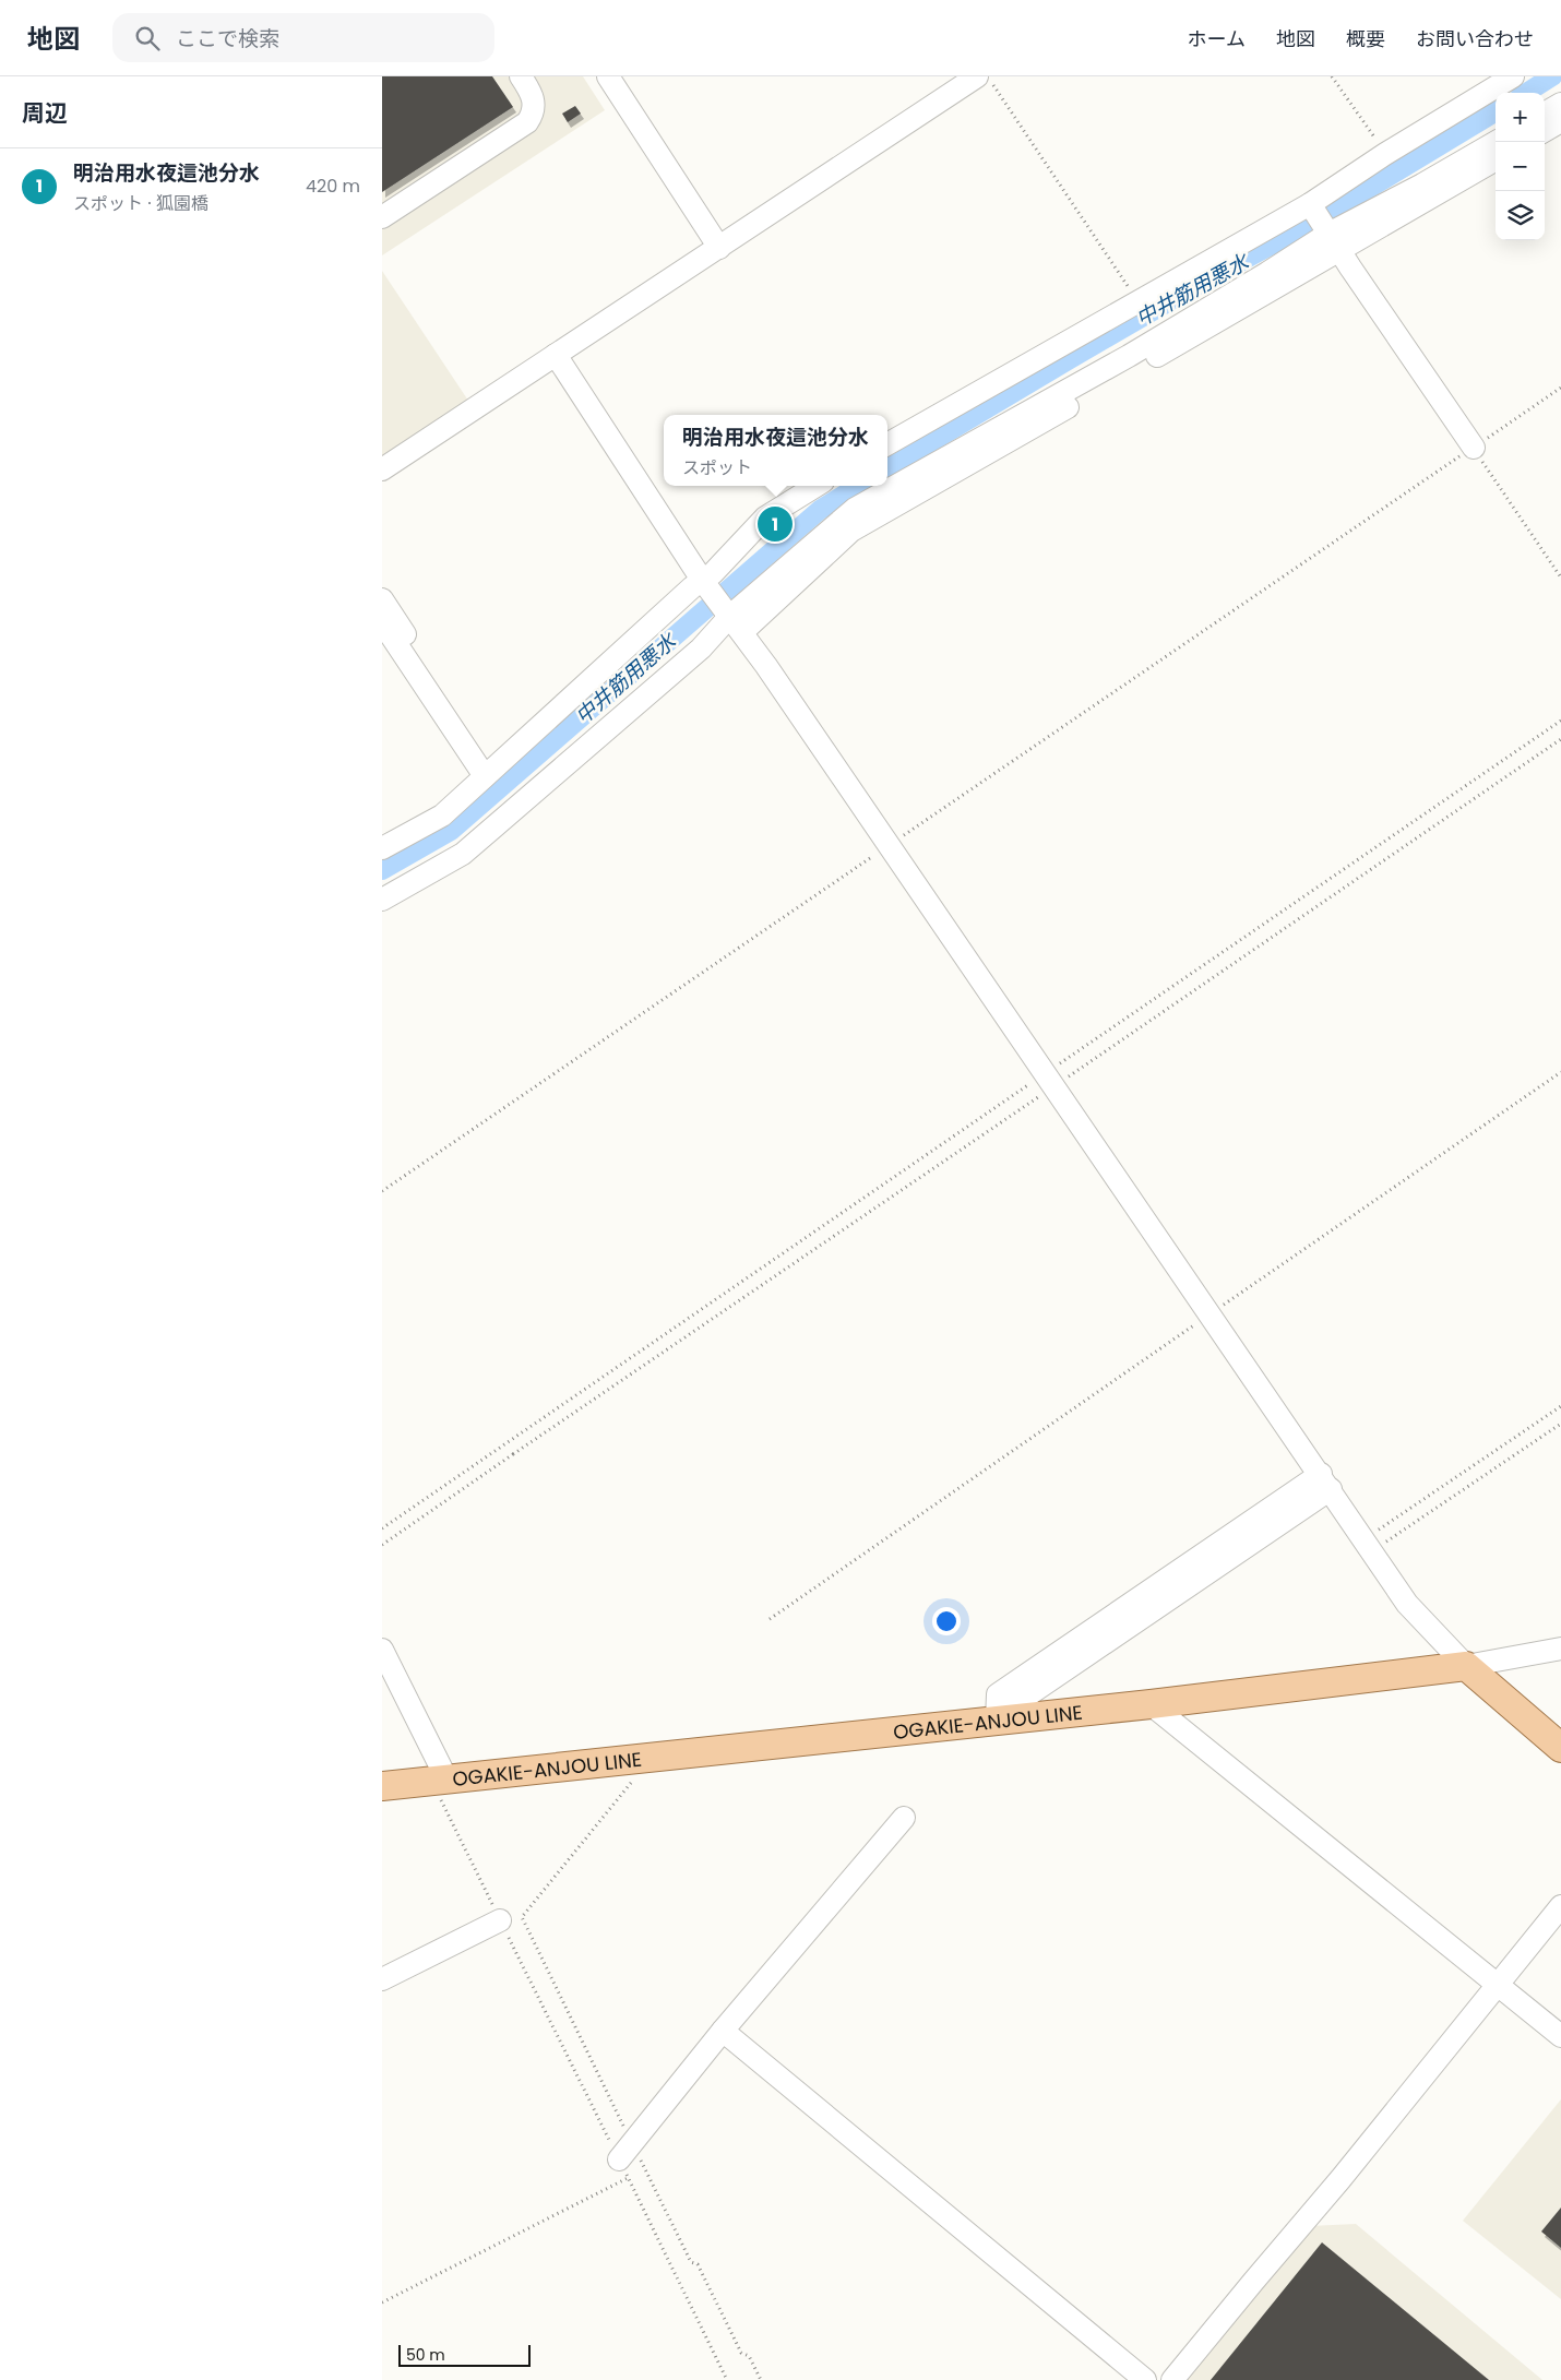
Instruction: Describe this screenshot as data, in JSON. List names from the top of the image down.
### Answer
{
  "streets": {
    "main road": ["OGAKIE-ANJOU LINE"]
  },
  "water": ["中井筋用悪水"],
  "scale_bar": "50 m",
  "page": {
    "header": "地図",
    "search": "ここで検索",
    "nav": [
      "ホーム",
      "地図",
      "概要",
      "お問い合わせ"
    ],
    "heading": "周辺",
    "map_buttons": ["+", "−"],
    "list": [
      {
        "mark": "1",
        "name": "明治用水夜這池分水",
        "note": "スポット · 狐園橋",
        "value": "420 m"
      }
    ],
    "popup": ["明治用水夜這池分水", "スポット"],
    "pins": "1",
    "scale": "50 m"
  }
}
